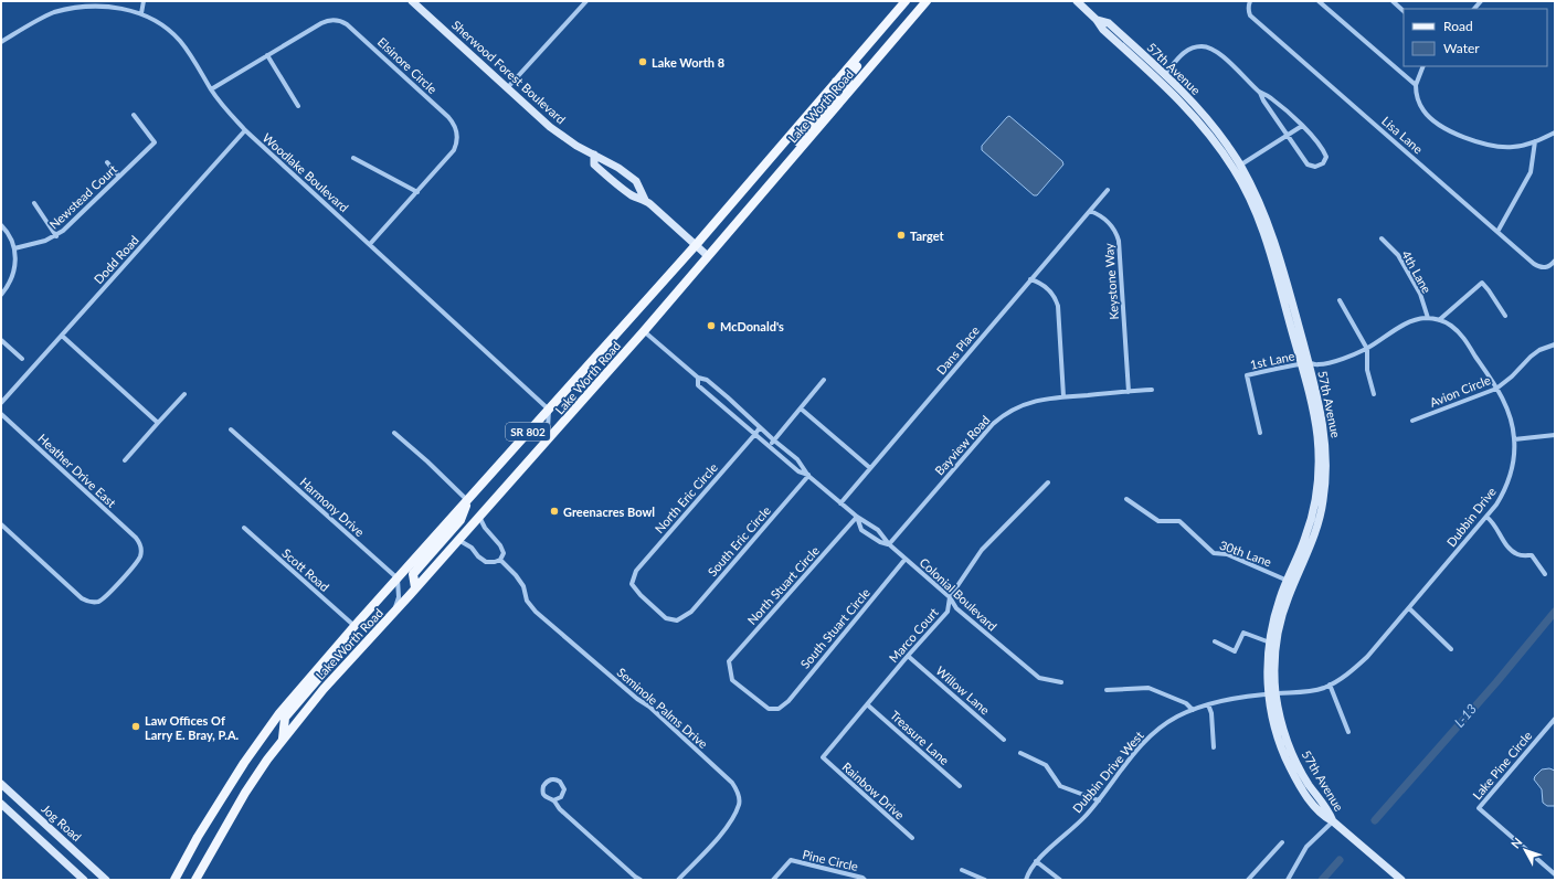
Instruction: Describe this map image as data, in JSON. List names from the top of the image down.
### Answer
{
  "streets": {
    "main road": ["Lake Worth Road", "SR 802"],
    "street": [
      "Elsinore Circle",
      "57th Avenue",
      "Sherwood Forest Boulevard",
      "Lisa Lane",
      "Woodlake Boulevard",
      "Newstead Court",
      "Dodd Road",
      "4th Lane",
      "Keystone Way",
      "Dans Place",
      "1st Lane",
      "Avion Circle",
      "Bayview Road",
      "Heather Drive East",
      "North Eric Circle",
      "Harmony Drive",
      "Dubbin Drive",
      "South Eric Circle",
      "30th Lane",
      "Scott Road",
      "North Stuart Circle",
      "Colonial Boulevard",
      "South Stuart Circle",
      "Marco Court",
      "Willow Lane",
      "Seminole Palms Drive",
      "Treasure Lane",
      "Lake Pine Circle",
      "Dubbin Drive West",
      "Rainbow Drive",
      "Jog Road",
      "Pine Circle"
    ]
  },
  "crossings": [
    ["Elsinore Circle", "Woodlake Boulevard"],
    ["57th Avenue", "1st Lane"],
    ["57th Avenue", "Dubbin Drive"],
    ["57th Avenue", "30th Lane"],
    ["57th Avenue", "Dubbin Drive West"],
    ["Sherwood Forest Boulevard", "Lake Worth Road"],
    ["Lake Worth Road", "Woodlake Boulevard"],
    ["Lake Worth Road", "Harmony Drive"],
    ["Lake Worth Road", "Scott Road"],
    ["Woodlake Boulevard", "Dodd Road"],
    ["4th Lane", "Dubbin Drive"],
    ["Keystone Way", "Dans Place"],
    ["Keystone Way", "Bayview Road"],
    ["Dans Place", "Colonial Boulevard"],
    ["1st Lane", "Dubbin Drive"],
    ["Avion Circle", "Dubbin Drive"],
    ["Bayview Road", "Colonial Boulevard"],
    ["North Eric Circle", "South Eric Circle"],
    ["Dubbin Drive", "Dubbin Drive West"],
    ["South Eric Circle", "Colonial Boulevard"],
    ["North Stuart Circle", "Colonial Boulevard"],
    ["North Stuart Circle", "South Stuart Circle"],
    ["Colonial Boulevard", "South Stuart Circle"],
    ["Colonial Boulevard", "Marco Court"],
    ["Marco Court", "Willow Lane"],
    ["Marco Court", "Treasure Lane"],
    ["Marco Court", "Rainbow Drive"]
  ],
  "water": ["L-13"],
  "places": [
    "Lake Worth 8",
    "Target",
    "McDonald's",
    "Greenacres Bowl",
    "Law Offices Of Larry E. Bray, P.A."
  ],
  "legend": ["Road", "Water"],
  "north": "top left"
}
